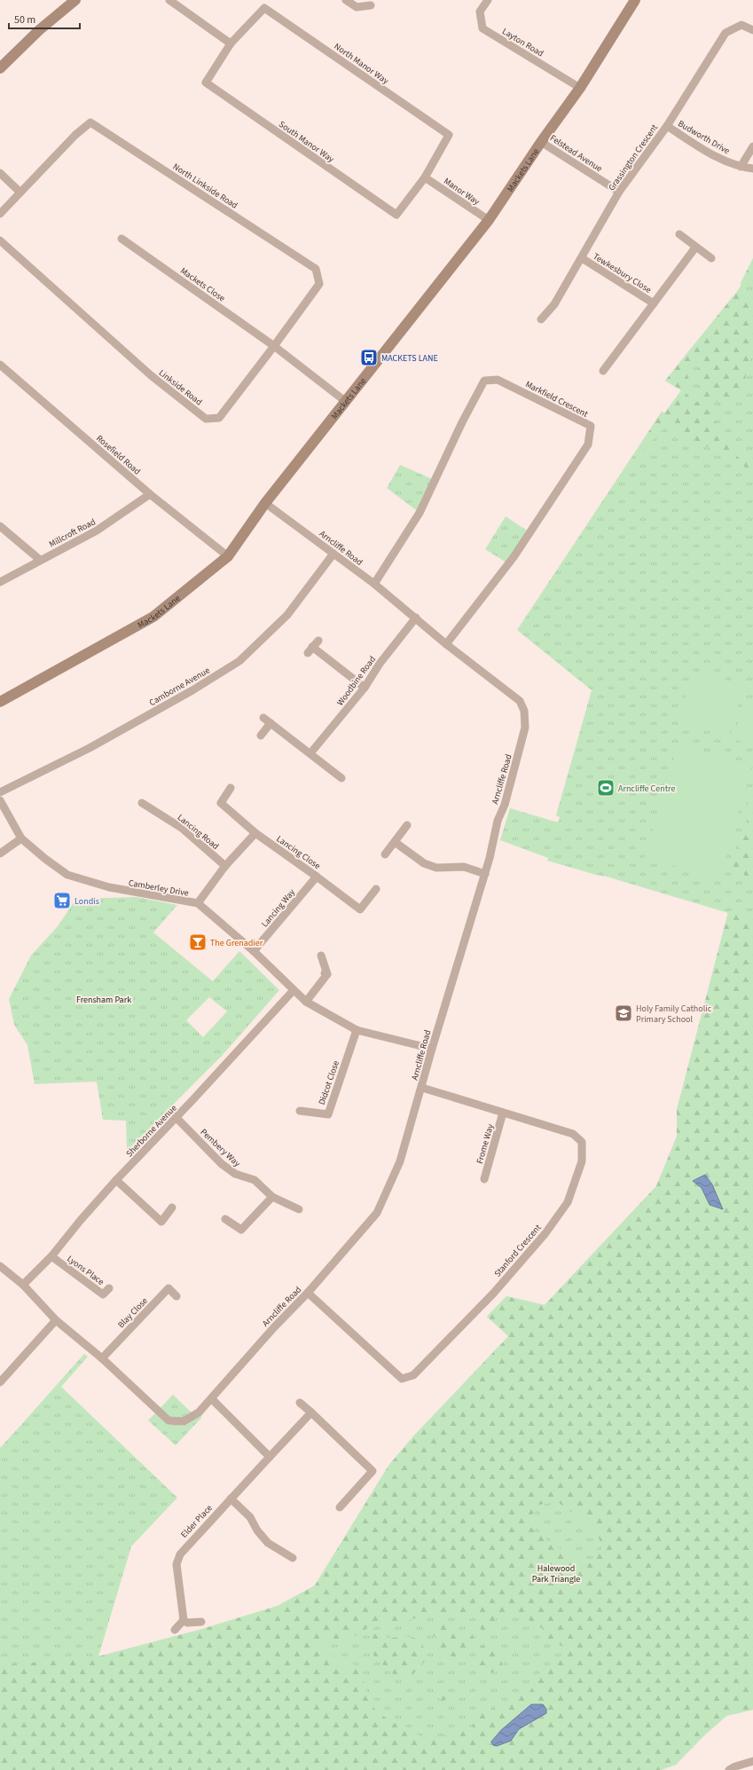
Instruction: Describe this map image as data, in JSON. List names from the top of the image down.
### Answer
{
  "streets": {
    "street": [
      "Layton Road",
      "North Manor Way",
      "Budworth Drive",
      "South Manor Way",
      "Felstead Avenue",
      "Grassington Crescent",
      "Mackets Lane",
      "North Linkside Road",
      "Manor Way",
      "Tewkesbury Close",
      "Mackets Close",
      "Linkside Road",
      "Markfield Crescent",
      "Rosefield Road",
      "Millcroft Road",
      "Arncliffe Road",
      "Woodbine Road",
      "Camborne Avenue",
      "Lancing Road",
      "Lancing Close",
      "Camberley Drive",
      "Lancing Way",
      "Didcot Close",
      "Sherborne Avenue",
      "Frome Way",
      "Pembery Way",
      "Stanford Crescent",
      "Lyons Place",
      "Blay Close",
      "Elder Place"
    ]
  },
  "crossings": [
    ["Layton Road", "Mackets Lane"],
    ["North Manor Way", "South Manor Way"],
    ["North Manor Way", "Manor Way"],
    ["Budworth Drive", "Grassington Crescent"],
    ["South Manor Way", "Manor Way"],
    ["Felstead Avenue", "Grassington Crescent"],
    ["Felstead Avenue", "Mackets Lane"],
    ["Grassington Crescent", "Tewkesbury Close"],
    ["Mackets Lane", "Manor Way"],
    ["Mackets Lane", "Rosefield Road"],
    ["Mackets Lane", "Arncliffe Road"],
    ["North Linkside Road", "Mackets Close"],
    ["North Linkside Road", "Linkside Road"],
    ["Mackets Close", "Linkside Road"],
    ["Markfield Crescent", "Arncliffe Road"],
    ["Rosefield Road", "Millcroft Road"],
    ["Arncliffe Road", "Woodbine Road"],
    ["Arncliffe Road", "Camborne Avenue"],
    ["Arncliffe Road", "Camberley Drive"],
    ["Arncliffe Road", "Sherborne Avenue"],
    ["Arncliffe Road", "Stanford Crescent"],
    ["Arncliffe Road", "Blay Close"],
    ["Lancing Close", "Lancing Way"],
    ["Camberley Drive", "Lancing Way"],
    ["Camberley Drive", "Didcot Close"],
    ["Camberley Drive", "Sherborne Avenue"],
    ["Sherborne Avenue", "Pembery Way"],
    ["Sherborne Avenue", "Lyons Place"],
    ["Frome Way", "Stanford Crescent"]
  ],
  "parks": ["Frensham Park", "Halewood Park Triangle"],
  "places": {
    "bus stop": ["MACKETS LANE"],
    "sports": ["Arncliffe Centre"],
    "supermarket": ["Londis"],
    "bar": ["The Grenadier"],
    "school or university": ["Holy Family Catholic Primary School"]
  },
  "scale_bar": "50 m"
}
